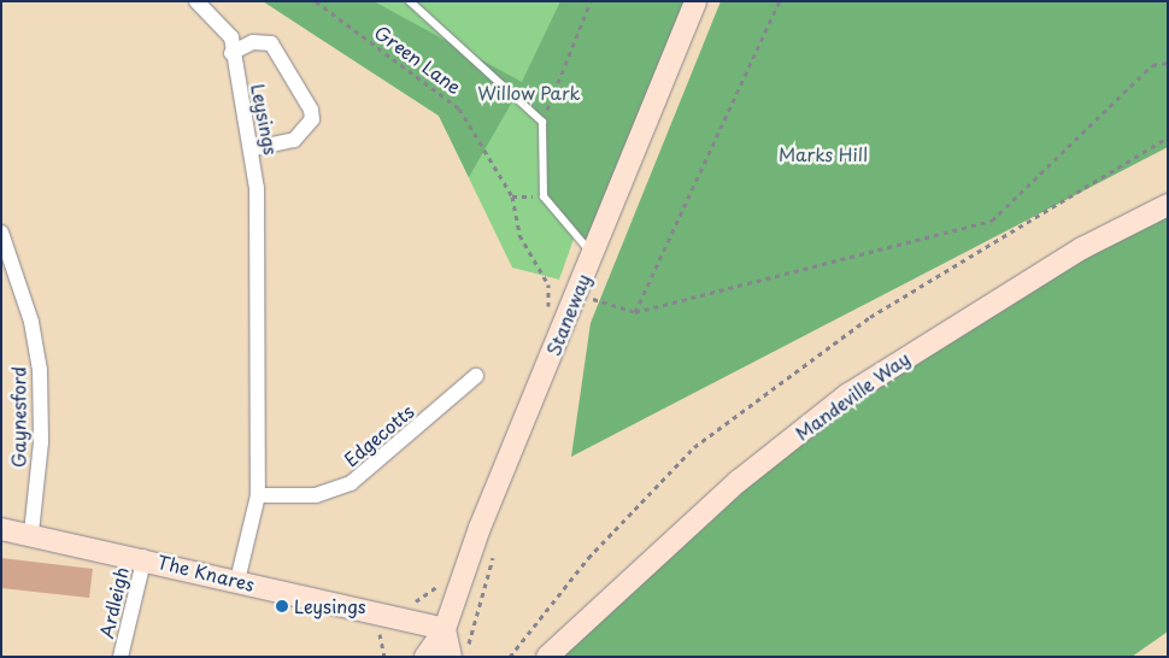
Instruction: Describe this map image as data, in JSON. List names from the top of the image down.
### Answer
{
  "streets": {
    "main road": ["Staneway", "Mandeville Way", "The Knares"],
    "street": [
      "Leysings",
      "Gaynesford",
      "Edgecotts",
      "Ardleigh"
    ],
    "lane": ["Green Lane"]
  },
  "crossings": [
    ["Leysings", "Edgecotts"],
    ["Leysings", "The Knares"],
    ["Staneway", "The Knares"],
    ["Gaynesford", "The Knares"],
    ["The Knares", "Ardleigh"]
  ],
  "parks": ["Willow Park", "Marks Hill"],
  "places": ["Leysings"]
}
